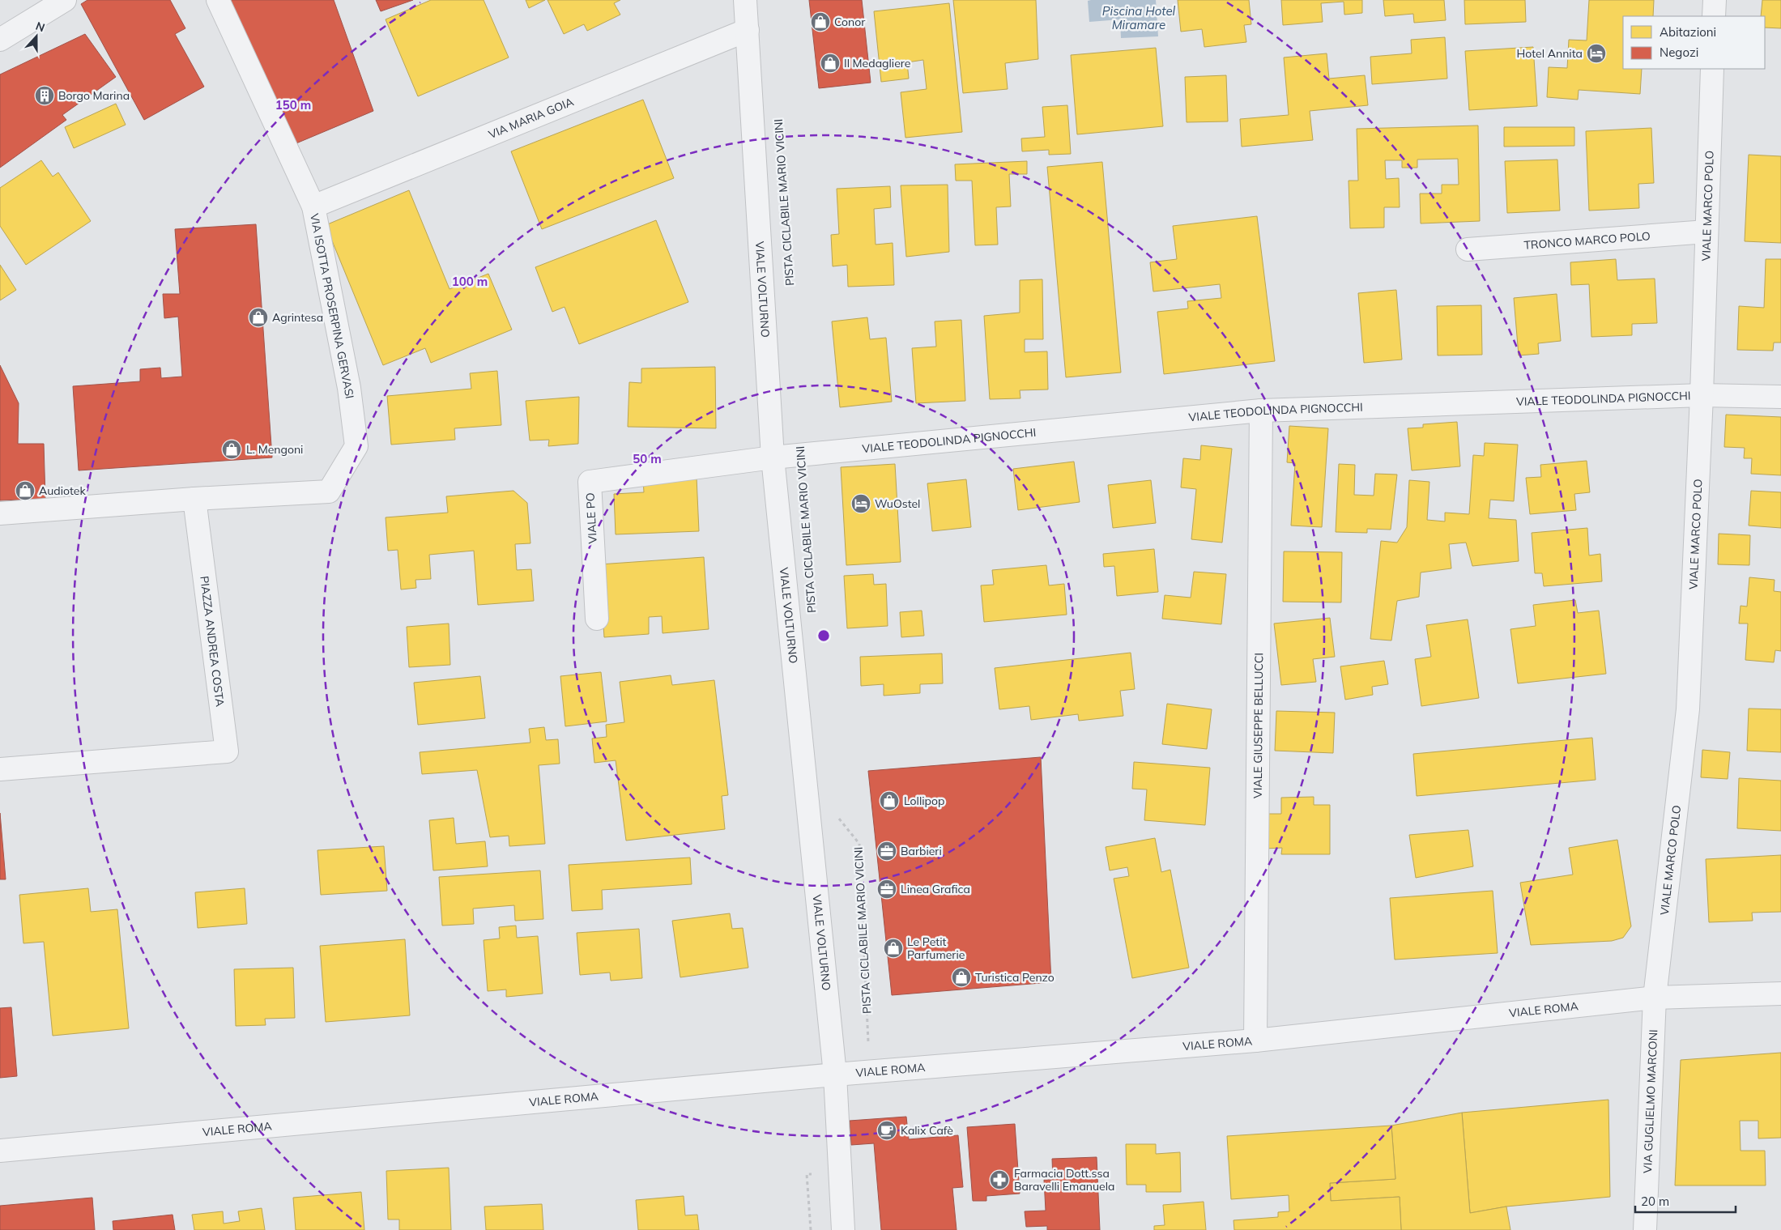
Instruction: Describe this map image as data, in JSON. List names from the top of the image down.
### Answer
{
  "streets": {
    "street": [
      "VIA MARIA GOIA",
      "VIALE MARCO POLO",
      "TRONCO MARCO POLO",
      "VIALE VOLTURNO",
      "VIA ISOTTA PROSERPINA GERVASI",
      "VIALE TEODOLINDA PIGNOCCHI",
      "VIALE PO",
      "PIAZZA ANDREA COSTA",
      "VIALE GIUSEPPE BELLUCCI",
      "VIALE ROMA",
      "VIA GUGLIELMO MARCONI"
    ],
    "path": ["PISTA CICLABILE MARIO VICINI"]
  },
  "crossings": [
    ["VIA MARIA GOIA", "VIALE VOLTURNO"],
    ["VIA MARIA GOIA", "VIA ISOTTA PROSERPINA GERVASI"],
    ["PISTA CICLABILE MARIO VICINI", "VIALE ROMA"],
    ["VIALE MARCO POLO", "TRONCO MARCO POLO"],
    ["VIALE MARCO POLO", "VIALE TEODOLINDA PIGNOCCHI"],
    ["VIALE MARCO POLO", "VIALE ROMA"],
    ["VIALE MARCO POLO", "VIA GUGLIELMO MARCONI"],
    ["VIALE VOLTURNO", "VIALE TEODOLINDA PIGNOCCHI"],
    ["VIALE VOLTURNO", "VIALE PO"],
    ["VIALE VOLTURNO", "VIALE ROMA"],
    ["VIA ISOTTA PROSERPINA GERVASI", "PIAZZA ANDREA COSTA"],
    ["VIALE TEODOLINDA PIGNOCCHI", "VIALE PO"],
    ["VIALE TEODOLINDA PIGNOCCHI", "VIALE GIUSEPPE BELLUCCI"],
    ["VIALE GIUSEPPE BELLUCCI", "VIALE ROMA"],
    ["VIALE ROMA", "VIA GUGLIELMO MARCONI"]
  ],
  "water": ["Piscina Hotel Miramare"],
  "places": {
    "shop": [
      "Conor",
      "Il Medagliere",
      "Agrintesa",
      "L. Mengoni",
      "Audiotek",
      "Lollipop",
      "Le Petit Parfumerie",
      "Turistica Penzo"
    ],
    "hotel": ["Hotel Annita", "WuOstel"],
    "building": ["Borgo Marina"],
    "office": ["Barbieri", "Linea Grafica"],
    "cafe": ["Kalix Cafè"],
    "pharmacy": ["Farmacia Dott.ssa Baravelli Emanuela"]
  },
  "legend": ["Abitazioni", "Negozi"],
  "scale_bar": "20 m",
  "north": "top",
  "rings": ["150 m", "100 m", "50 m"]
}
